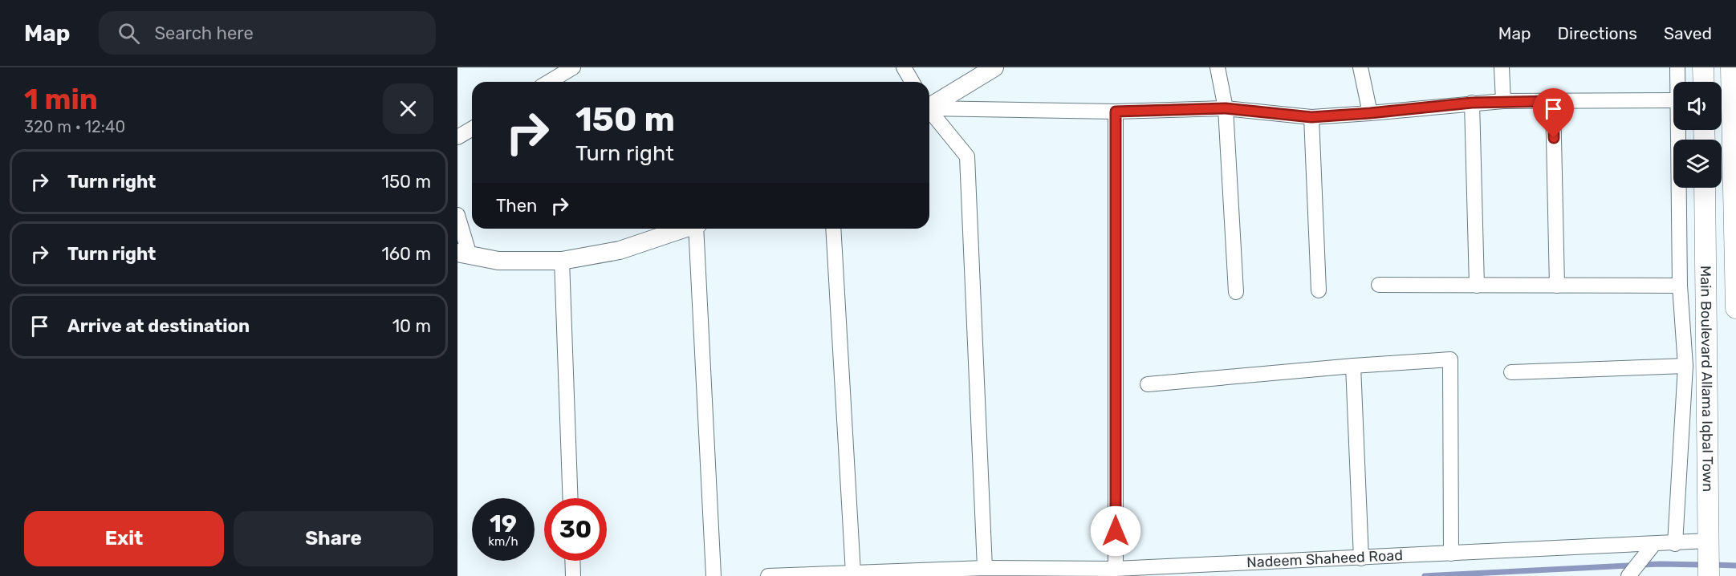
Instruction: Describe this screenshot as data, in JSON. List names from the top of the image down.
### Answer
{
  "streets": {
    "main road": ["Main Boulevard Allama Iqbal Town"],
    "street": ["Nadeem Shaheed Road"]
  },
  "crossings": [
    ["Main Boulevard Allama Iqbal Town", "Nadeem Shaheed Road"]
  ],
  "page": {
    "header": "Map",
    "search": "Search here",
    "nav": ["Map", "Directions", "Saved"],
    "heading": ["1 min", "320 m · 12:40"],
    "turn": ["150 m", "Turn right"],
    "list": [
      {
        "name": "Turn right",
        "value": "150 m"
      },
      {
        "name": "Turn right",
        "value": "160 m"
      },
      {
        "name": "Arrive at destination",
        "value": "10 m"
      }
    ],
    "then": "Then",
    "speed": "19 km/h",
    "limit": "30",
    "buttons": ["Exit", "Share"]
  }
}
